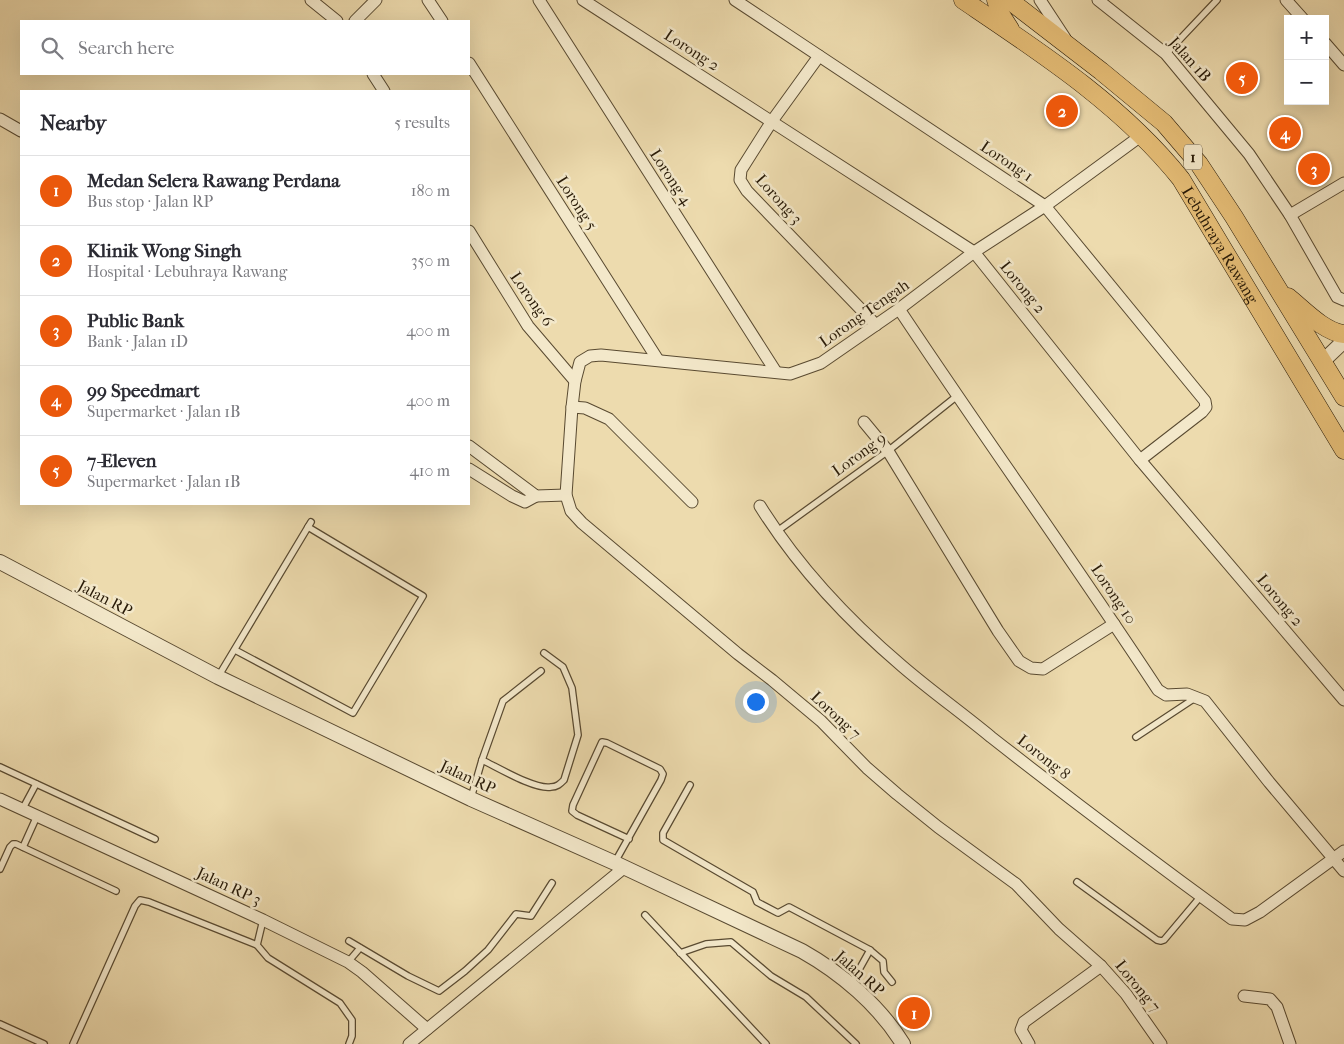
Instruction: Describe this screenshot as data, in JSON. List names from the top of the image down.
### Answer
{
  "streets": {
    "main road": ["1", "Lebuhraya Rawang"],
    "street": [
      "Lorong 2",
      "Jalan 1B",
      "Lorong 1",
      "Lorong 4",
      "Lorong 3",
      "Lorong 5",
      "Lorong 6",
      "Lorong Tengah",
      "Lorong 10",
      "Jalan RP",
      "Lorong 7",
      "Lorong 8",
      "Jalan RP 3"
    ],
    "lane": ["Lorong 9"]
  },
  "crossings": [
    ["Lorong 2", "Lorong 1"],
    ["Lorong 2", "Lorong 3"],
    ["Lorong 2", "Lorong Tengah"],
    ["Lorong 1", "Lorong 3"],
    ["Lorong 1", "Lorong Tengah"],
    ["Lorong 4", "Lorong Tengah"],
    ["Lorong 3", "Lorong Tengah"],
    ["Lorong 5", "Lorong Tengah"],
    ["Lebuhraya Rawang", "Lorong Tengah"],
    ["Lorong 6", "Lorong Tengah"],
    ["Lorong 6", "Lorong 7"],
    ["Lorong Tengah", "Lorong 10"],
    ["Lorong Tengah", "Lorong 7"],
    ["Lorong 9", "Lorong 10"],
    ["Lorong 9", "Lorong 8"]
  ],
  "page": {
    "map_buttons": ["+", "−"],
    "search": "Search here",
    "pins": [
      "5",
      "2",
      "4",
      "3",
      "1"
    ],
    "heading": ["Nearby", "5 results"],
    "list": [
      {
        "mark": "1",
        "name": "Medan Selera Rawang Perdana",
        "note": "Bus stop · Jalan RP",
        "value": "180 m"
      },
      {
        "mark": "2",
        "name": "Klinik Wong Singh",
        "note": "Hospital · Lebuhraya Rawang",
        "value": "350 m"
      },
      {
        "mark": "3",
        "name": "Public Bank",
        "note": "Bank · Jalan 1D",
        "value": "400 m"
      },
      {
        "mark": "4",
        "name": "99 Speedmart",
        "note": "Supermarket · Jalan 1B",
        "value": "400 m"
      },
      {
        "mark": "5",
        "name": "7-Eleven",
        "note": "Supermarket · Jalan 1B",
        "value": "410 m"
      }
    ]
  }
}
